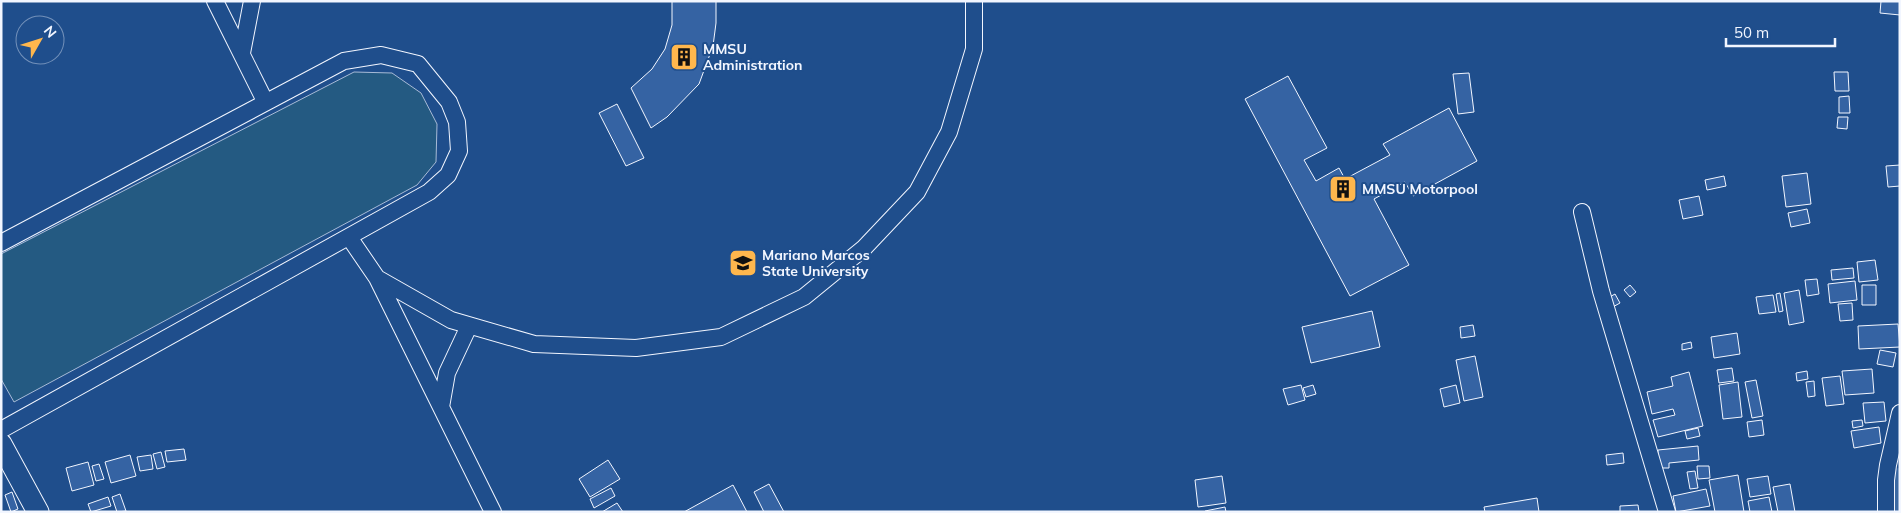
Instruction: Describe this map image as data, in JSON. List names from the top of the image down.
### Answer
{
  "places": {
    "building": ["MMSU Administration", "MMSU Motorpool"],
    "school or university": ["Mariano Marcos State University"]
  },
  "scale_bar": "50 m",
  "north": "top right"
}
